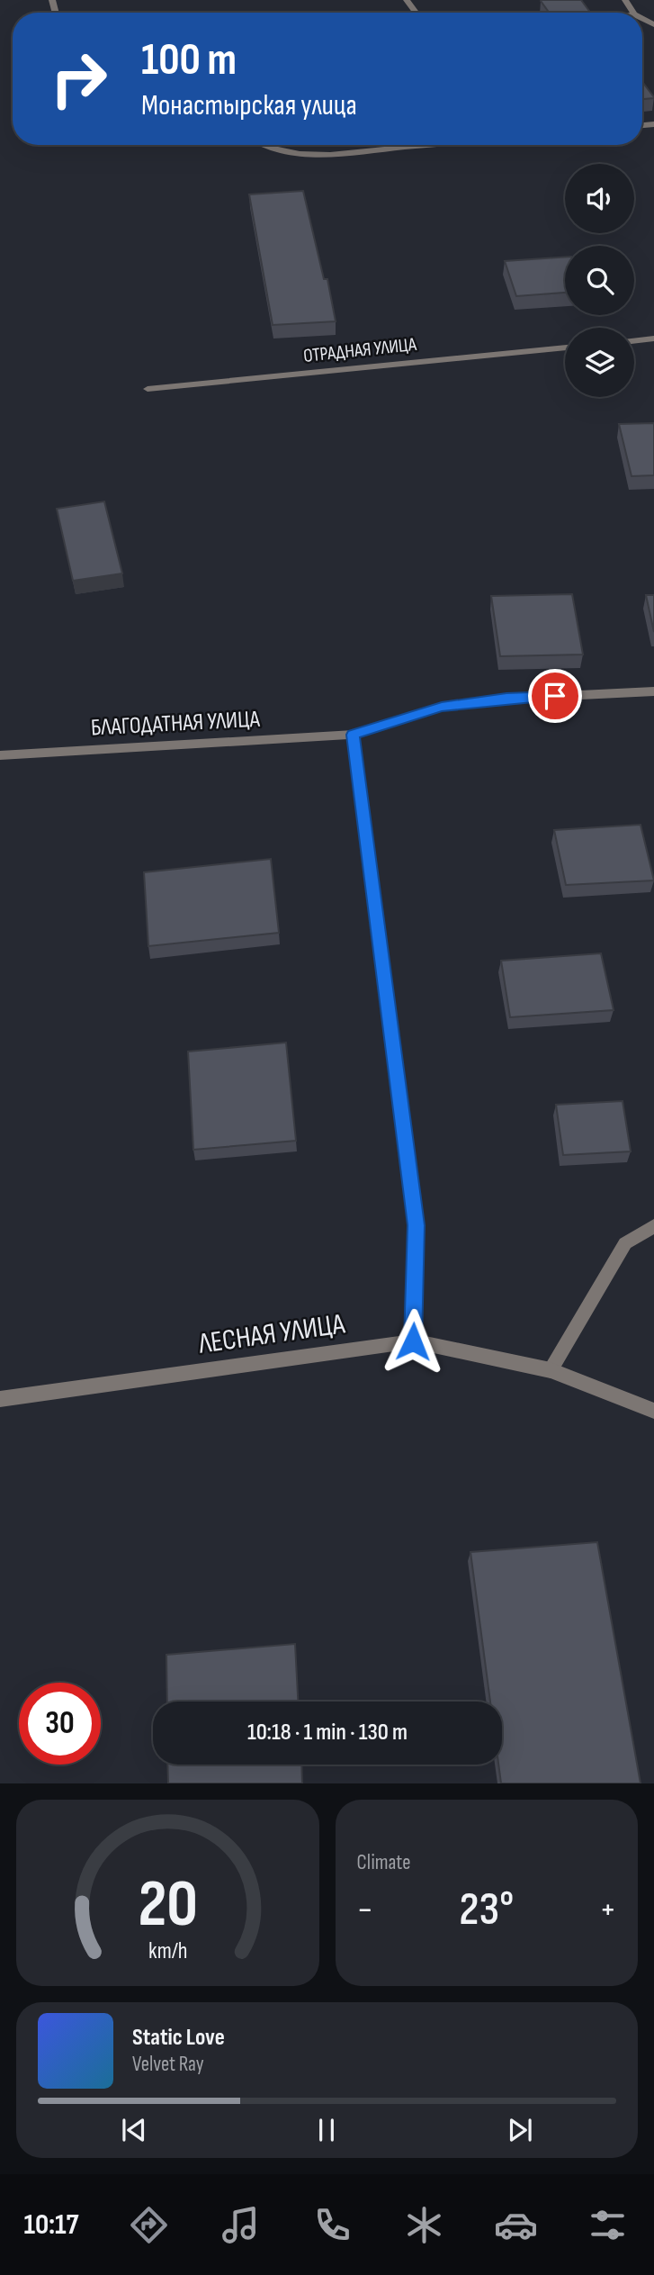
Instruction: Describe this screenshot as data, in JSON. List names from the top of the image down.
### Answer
{
  "streets": {
    "street": ["ОТРАДНАЯ УЛИЦА", "БЛАГОДАТНАЯ УЛИЦА", "ЛЕСНАЯ УЛИЦА"]
  },
  "page": {
    "turn": ["100 m", "Монастырская улица"],
    "limit": "30",
    "trip": "10:18 · 1 min · 130 m",
    "tile": "Climate",
    "heat": ["−", "23°", "+"],
    "song": ["Static Love", "Velvet Ray"],
    "tabs": "10:17",
    "gauge": ["20", "km/h"]
  }
}
